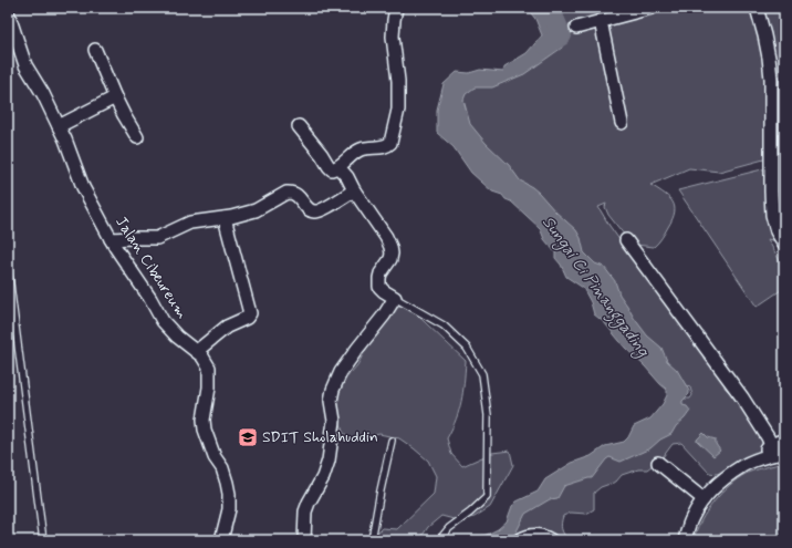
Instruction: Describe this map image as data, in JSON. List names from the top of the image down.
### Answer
{
  "streets": {
    "street": ["Jalan Cibeureum"]
  },
  "water": ["Sungai Ci Pinanggading"],
  "places": {
    "school or university": ["SDIT Sholahuddin"]
  }
}
